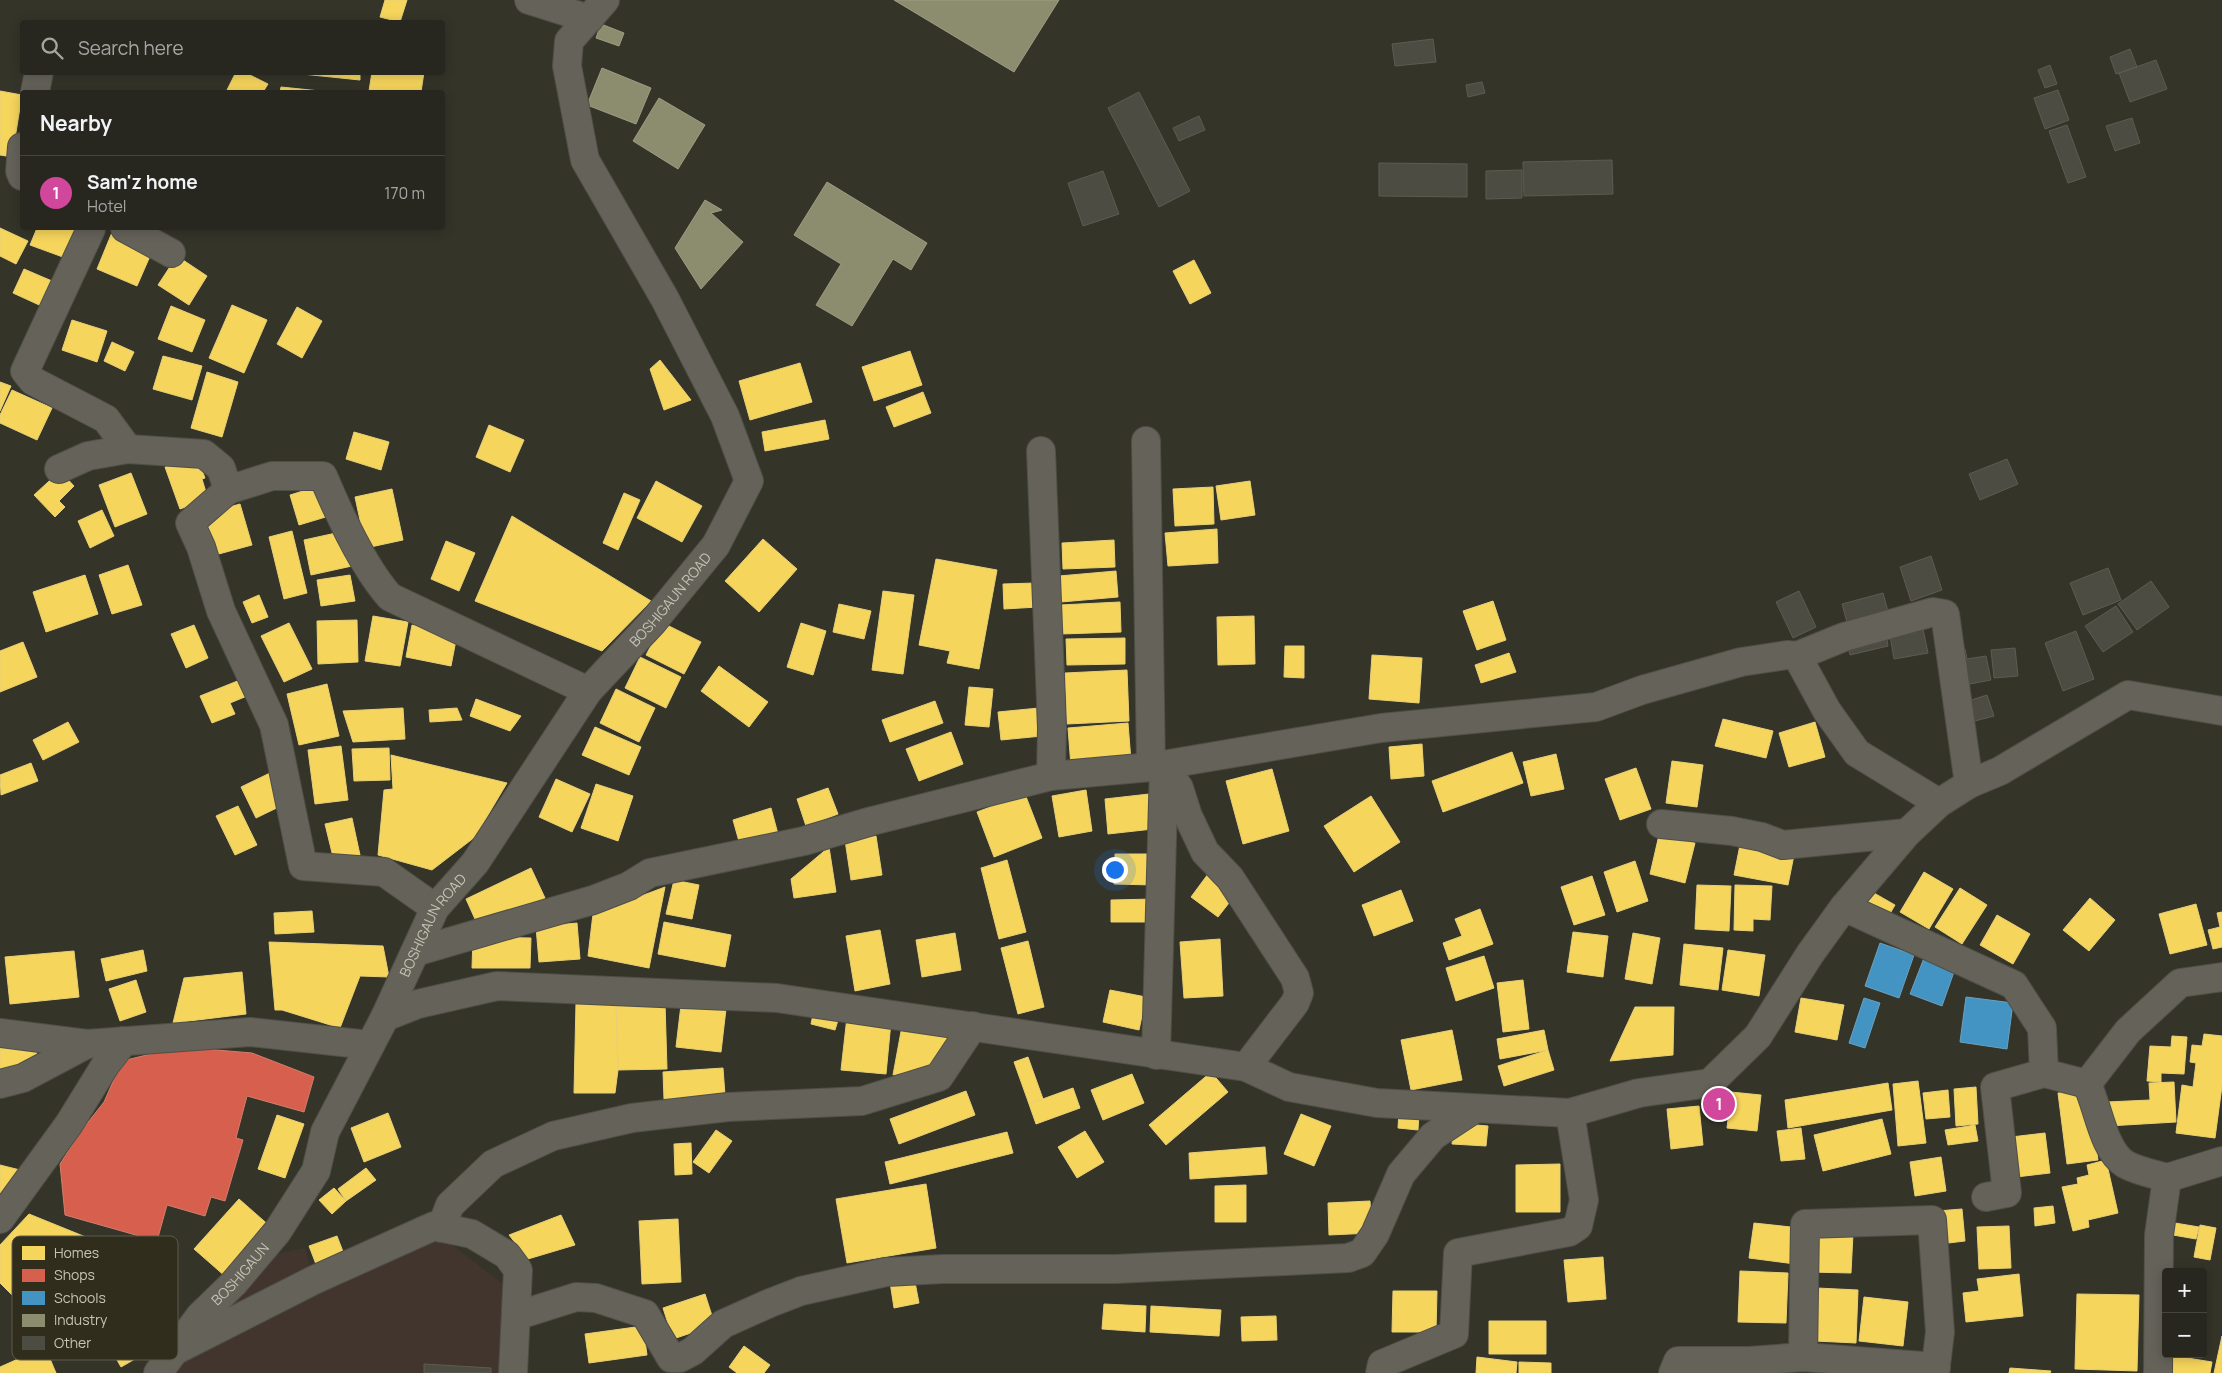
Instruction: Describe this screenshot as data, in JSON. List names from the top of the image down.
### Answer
{
  "streets": {
    "street": ["BOSHIGAUN ROAD", "BOSHIGAUN"]
  },
  "crossings": [
    ["BOSHIGAUN ROAD", "BOSHIGAUN"]
  ],
  "legend": [
    "Homes",
    "Shops",
    "Schools",
    "Industry",
    "Other"
  ],
  "page": {
    "search": "Search here",
    "heading": "Nearby",
    "list": [
      {
        "mark": "1",
        "name": "Sam'z home",
        "note": "Hotel",
        "value": "170 m"
      }
    ],
    "pins": "1",
    "map_buttons": ["+", "−"]
  }
}
